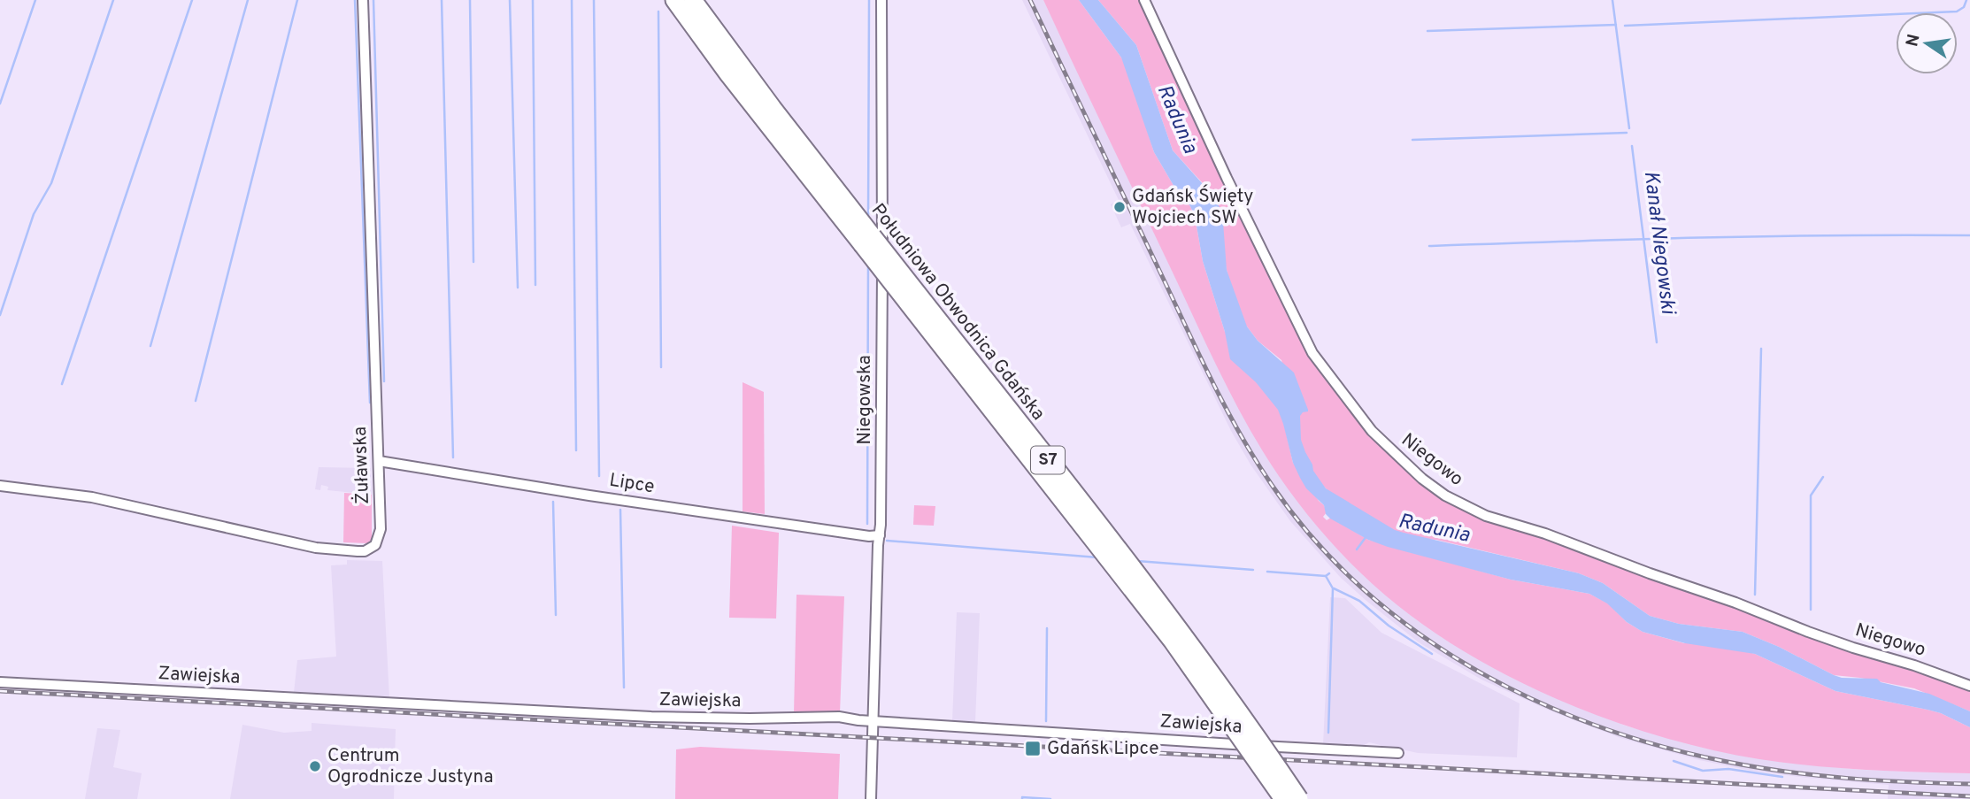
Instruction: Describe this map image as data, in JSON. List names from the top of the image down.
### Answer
{
  "streets": {
    "highway": ["Południowa Obwodnica Gdańska", "S7"],
    "street": [
      "Niegowska",
      "Niegowo",
      "Żuławska",
      "Lipce",
      "Zawiejska"
    ]
  },
  "crossings": [
    ["Południowa Obwodnica Gdańska", "S7"],
    ["Niegowska", "Lipce"],
    ["Niegowska", "Zawiejska"],
    ["Żuławska", "Lipce"]
  ],
  "water": ["Radunia", "Kanał Niegowski"],
  "places": {
    "other": ["Gdańsk Święty Wojciech SW", "Centrum Ogrodnicze Justyna"],
    "transit": ["Gdańsk Lipce"]
  },
  "north": "left"
}
